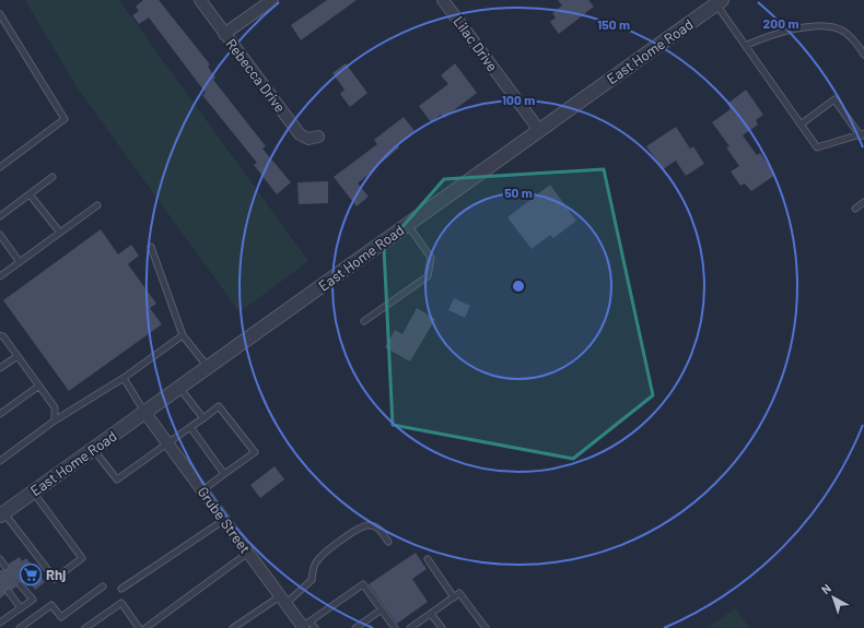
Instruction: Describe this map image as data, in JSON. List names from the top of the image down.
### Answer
{
  "streets": {
    "street": [
      "Lilac Drive",
      "East Home Road",
      "Rebecca Drive",
      "Grube Street"
    ]
  },
  "crossings": [
    ["Lilac Drive", "East Home Road"],
    ["East Home Road", "Grube Street"]
  ],
  "places": {
    "supermarket": ["Rhj"]
  },
  "north": "top left",
  "rings": [
    "200 m",
    "150 m",
    "100 m",
    "50 m"
  ]
}
